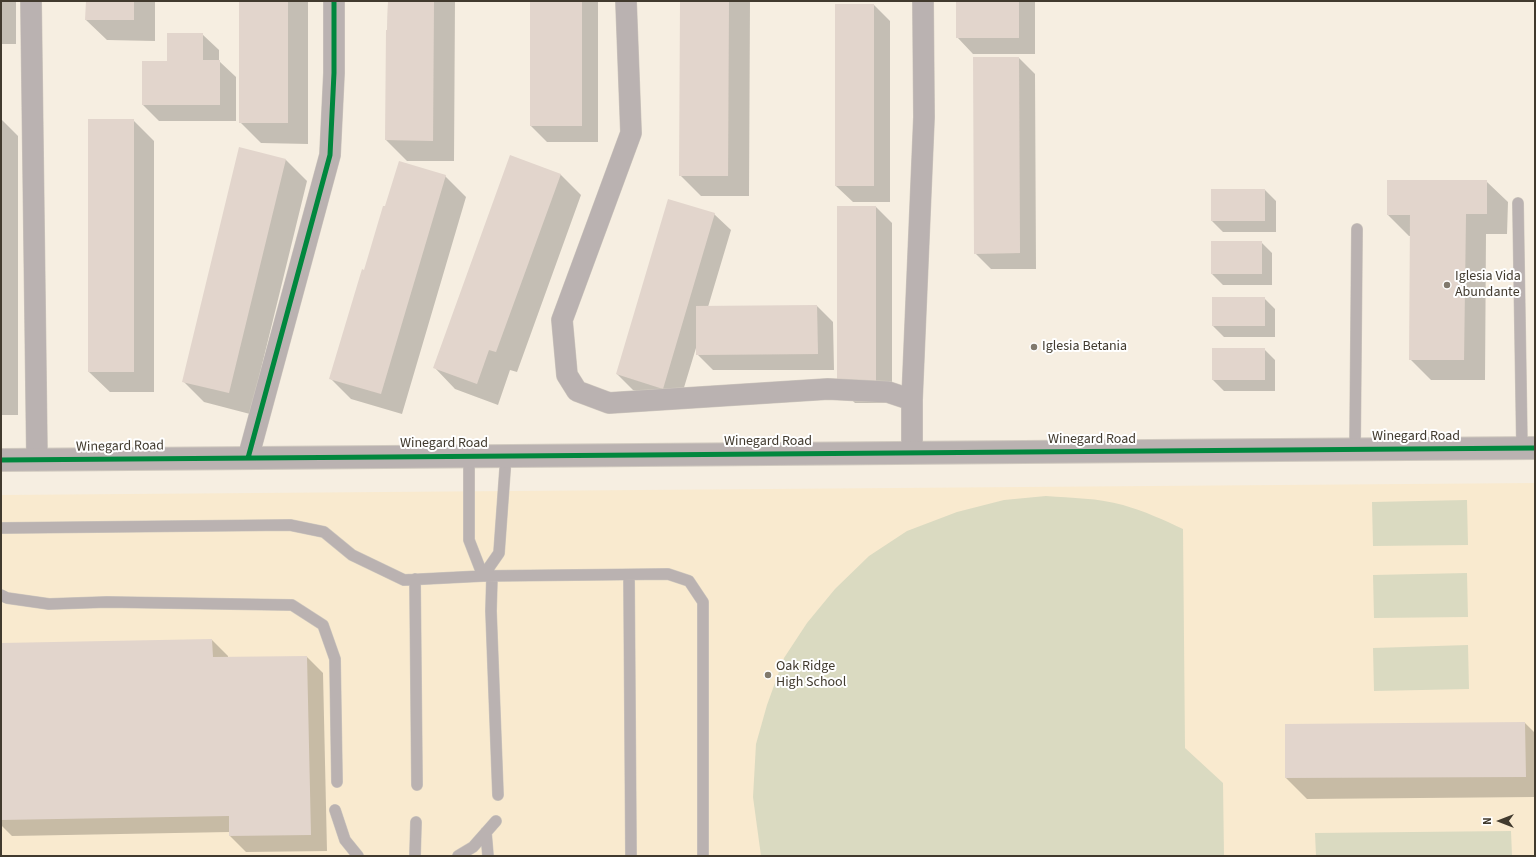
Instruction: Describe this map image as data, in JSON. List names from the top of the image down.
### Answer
{
  "streets": {
    "street": ["Winegard Road"]
  },
  "places": ["Iglesia Vida Abundante", "Iglesia Betania", "Oak Ridge High School"],
  "north": "left"
}
